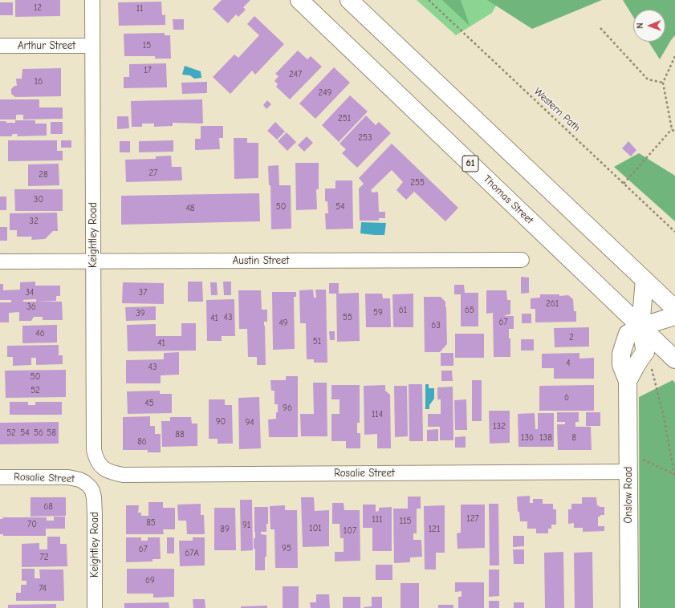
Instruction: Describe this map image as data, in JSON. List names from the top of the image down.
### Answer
{
  "streets": {
    "main road": ["61", "Thomas Street", "Onslow Road"],
    "street": [
      "Arthur Street",
      "Keightley Road",
      "Austin Street",
      "Rosalie Street"
    ],
    "path": ["Western Path"]
  },
  "crossings": [
    ["Arthur Street", "Keightley Road"],
    ["Thomas Street", "Onslow Road"],
    ["Keightley Road", "Austin Street"],
    ["Keightley Road", "Rosalie Street"],
    ["Rosalie Street", "Onslow Road"]
  ],
  "house_numbers": [
    "12",
    "11",
    "15",
    "17",
    "247",
    "16",
    "249",
    "251",
    "253",
    "27",
    "28",
    "255",
    "30",
    "50",
    "54",
    "48",
    "32",
    "34",
    "37",
    "261",
    "36",
    "61",
    "65",
    "59",
    "39",
    "43",
    "55",
    "41",
    "67",
    "49",
    "63",
    "46",
    "2",
    "51",
    "41",
    "4",
    "43",
    "50",
    "52",
    "6",
    "45",
    "96",
    "114",
    "90",
    "94",
    "132",
    "52",
    "54",
    "56",
    "58",
    "88",
    "136",
    "138",
    "8",
    "86",
    "68",
    "127",
    "111",
    "115",
    "85",
    "70",
    "91",
    "101",
    "89",
    "121",
    "107",
    "95",
    "67",
    "67A",
    "72",
    "69",
    "74"
  ],
  "north": "left"
}
